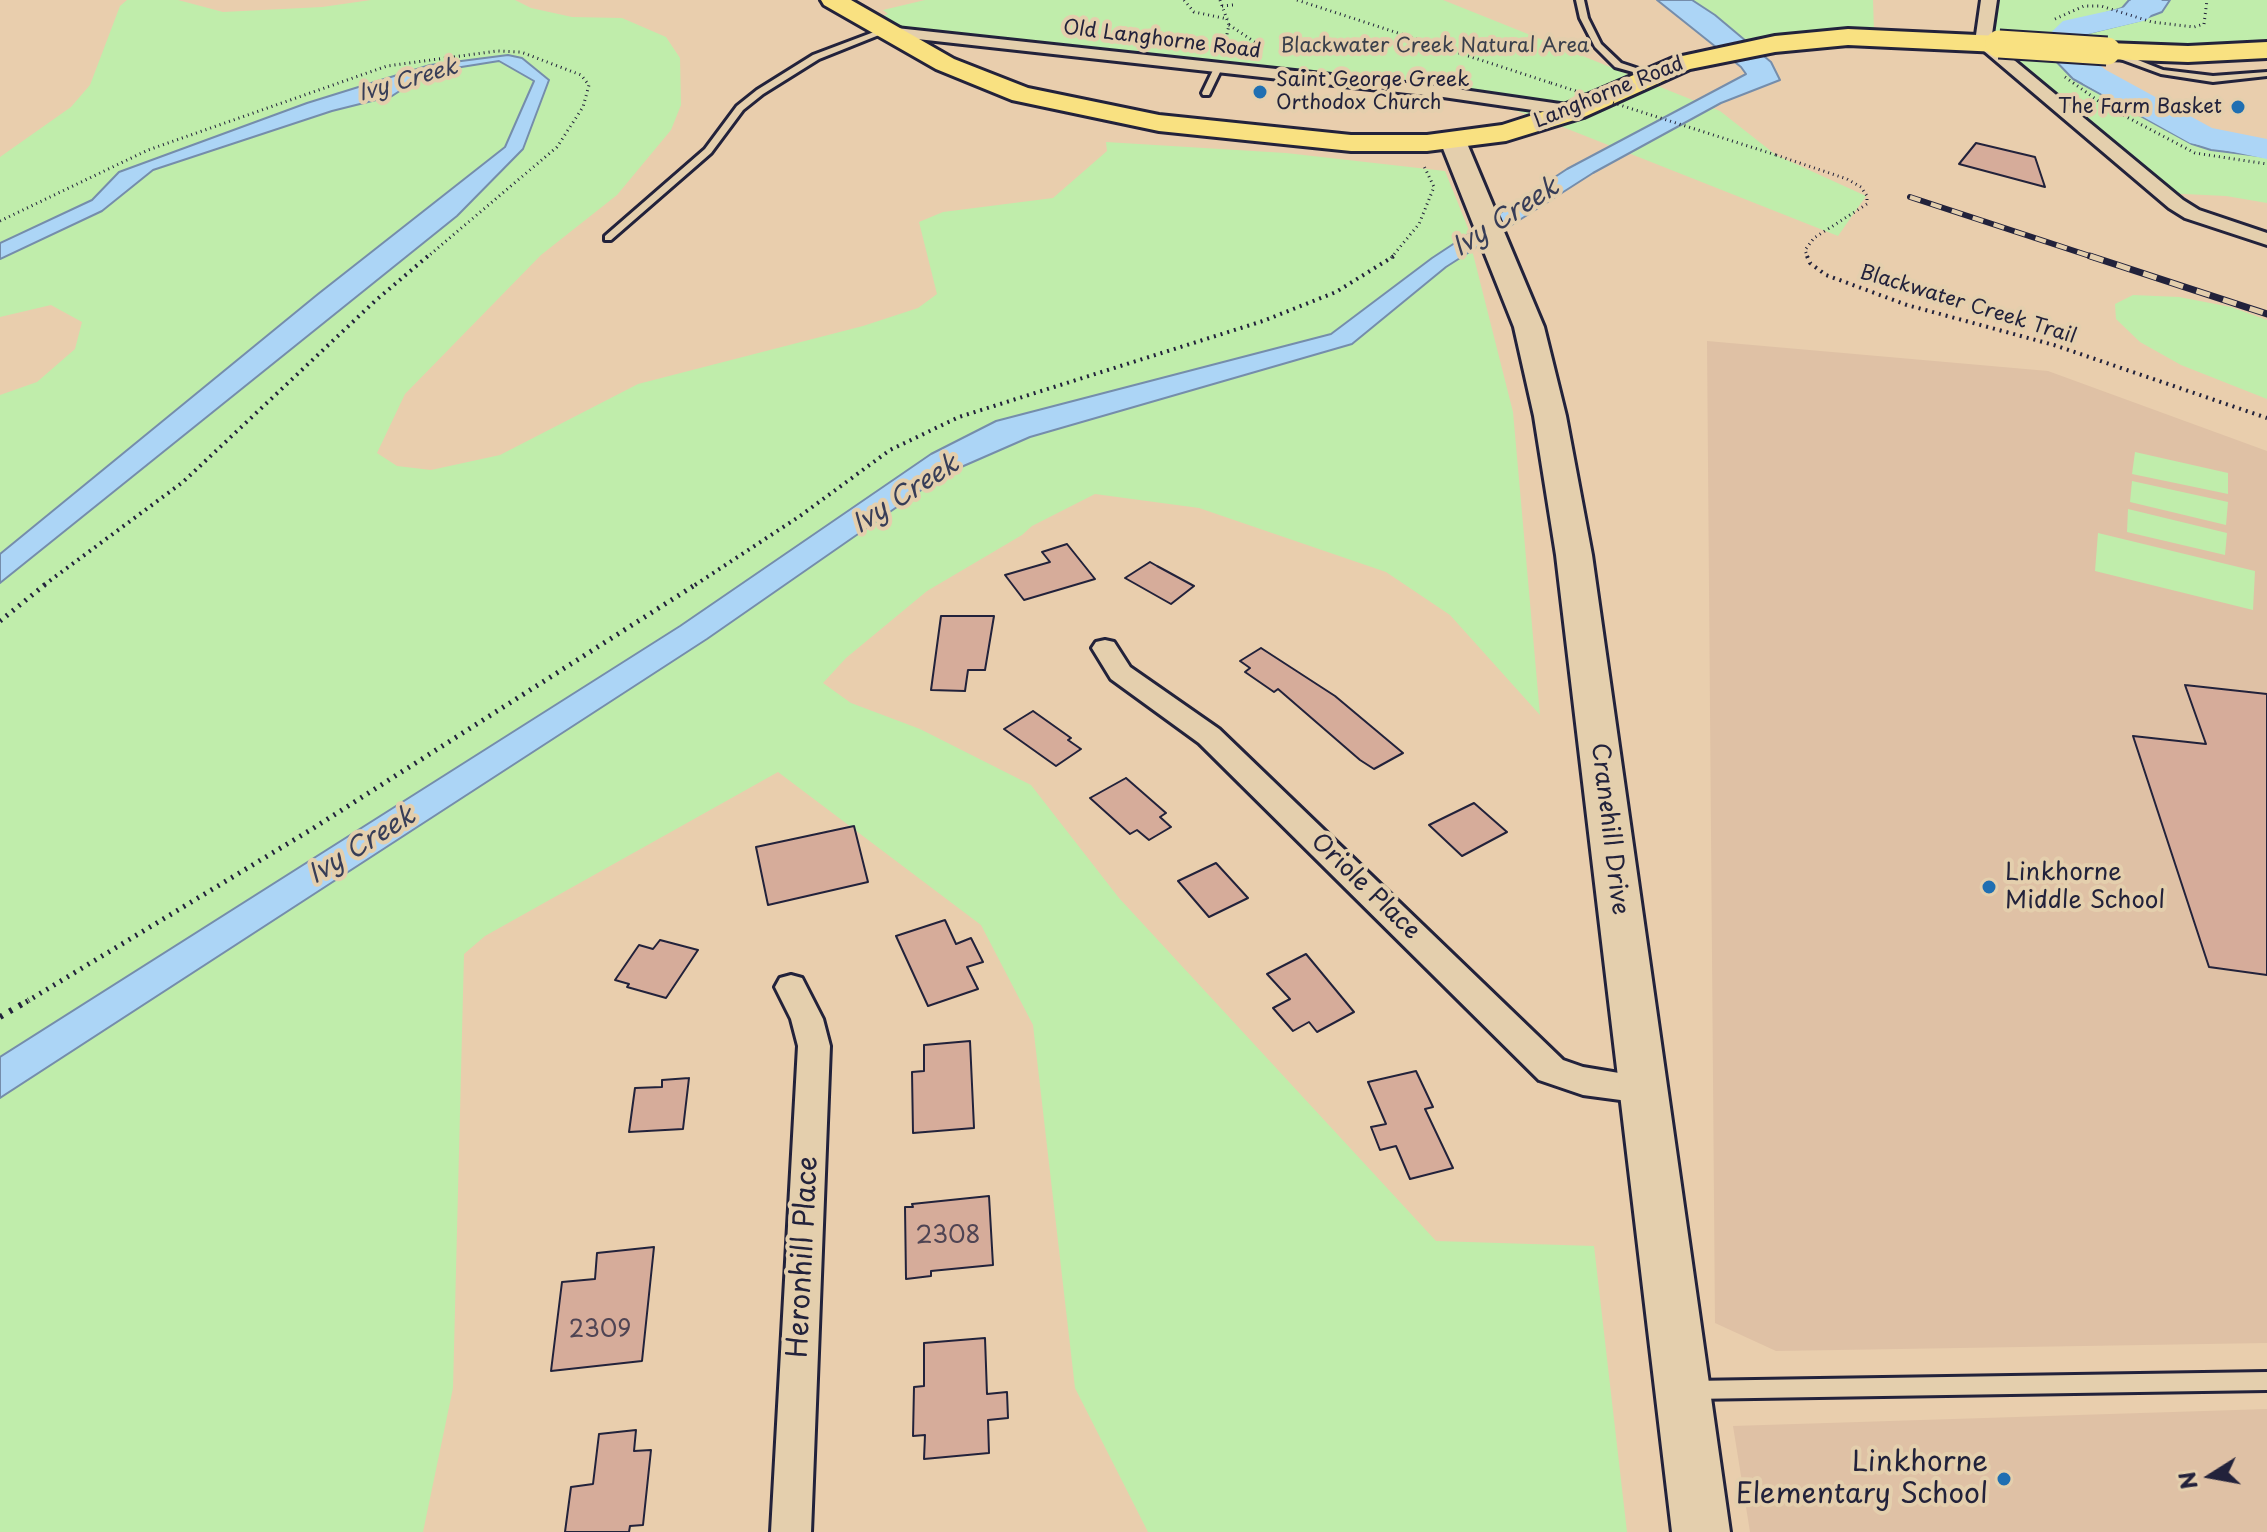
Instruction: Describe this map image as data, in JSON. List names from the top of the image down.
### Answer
{
  "streets": {
    "main road": ["Langhorne Road", "Cranehill Drive"],
    "street": ["Old Langhorne Road", "Oriole Place", "Heronhill Place"],
    "path": ["Blackwater Creek Trail"]
  },
  "crossings": [
    ["Old Langhorne Road", "Langhorne Road"],
    ["Langhorne Road", "Cranehill Drive"],
    ["Cranehill Drive", "Oriole Place"]
  ],
  "water": ["Ivy Creek"],
  "parks": ["Blackwater Creek Natural Area"],
  "places": [
    "Saint George Greek Orthodox Church",
    "The Farm Basket",
    "Linkhorne Middle School",
    "Linkhorne Elementary School"
  ],
  "house_numbers": ["2308", "2309"],
  "north": "left"
}
